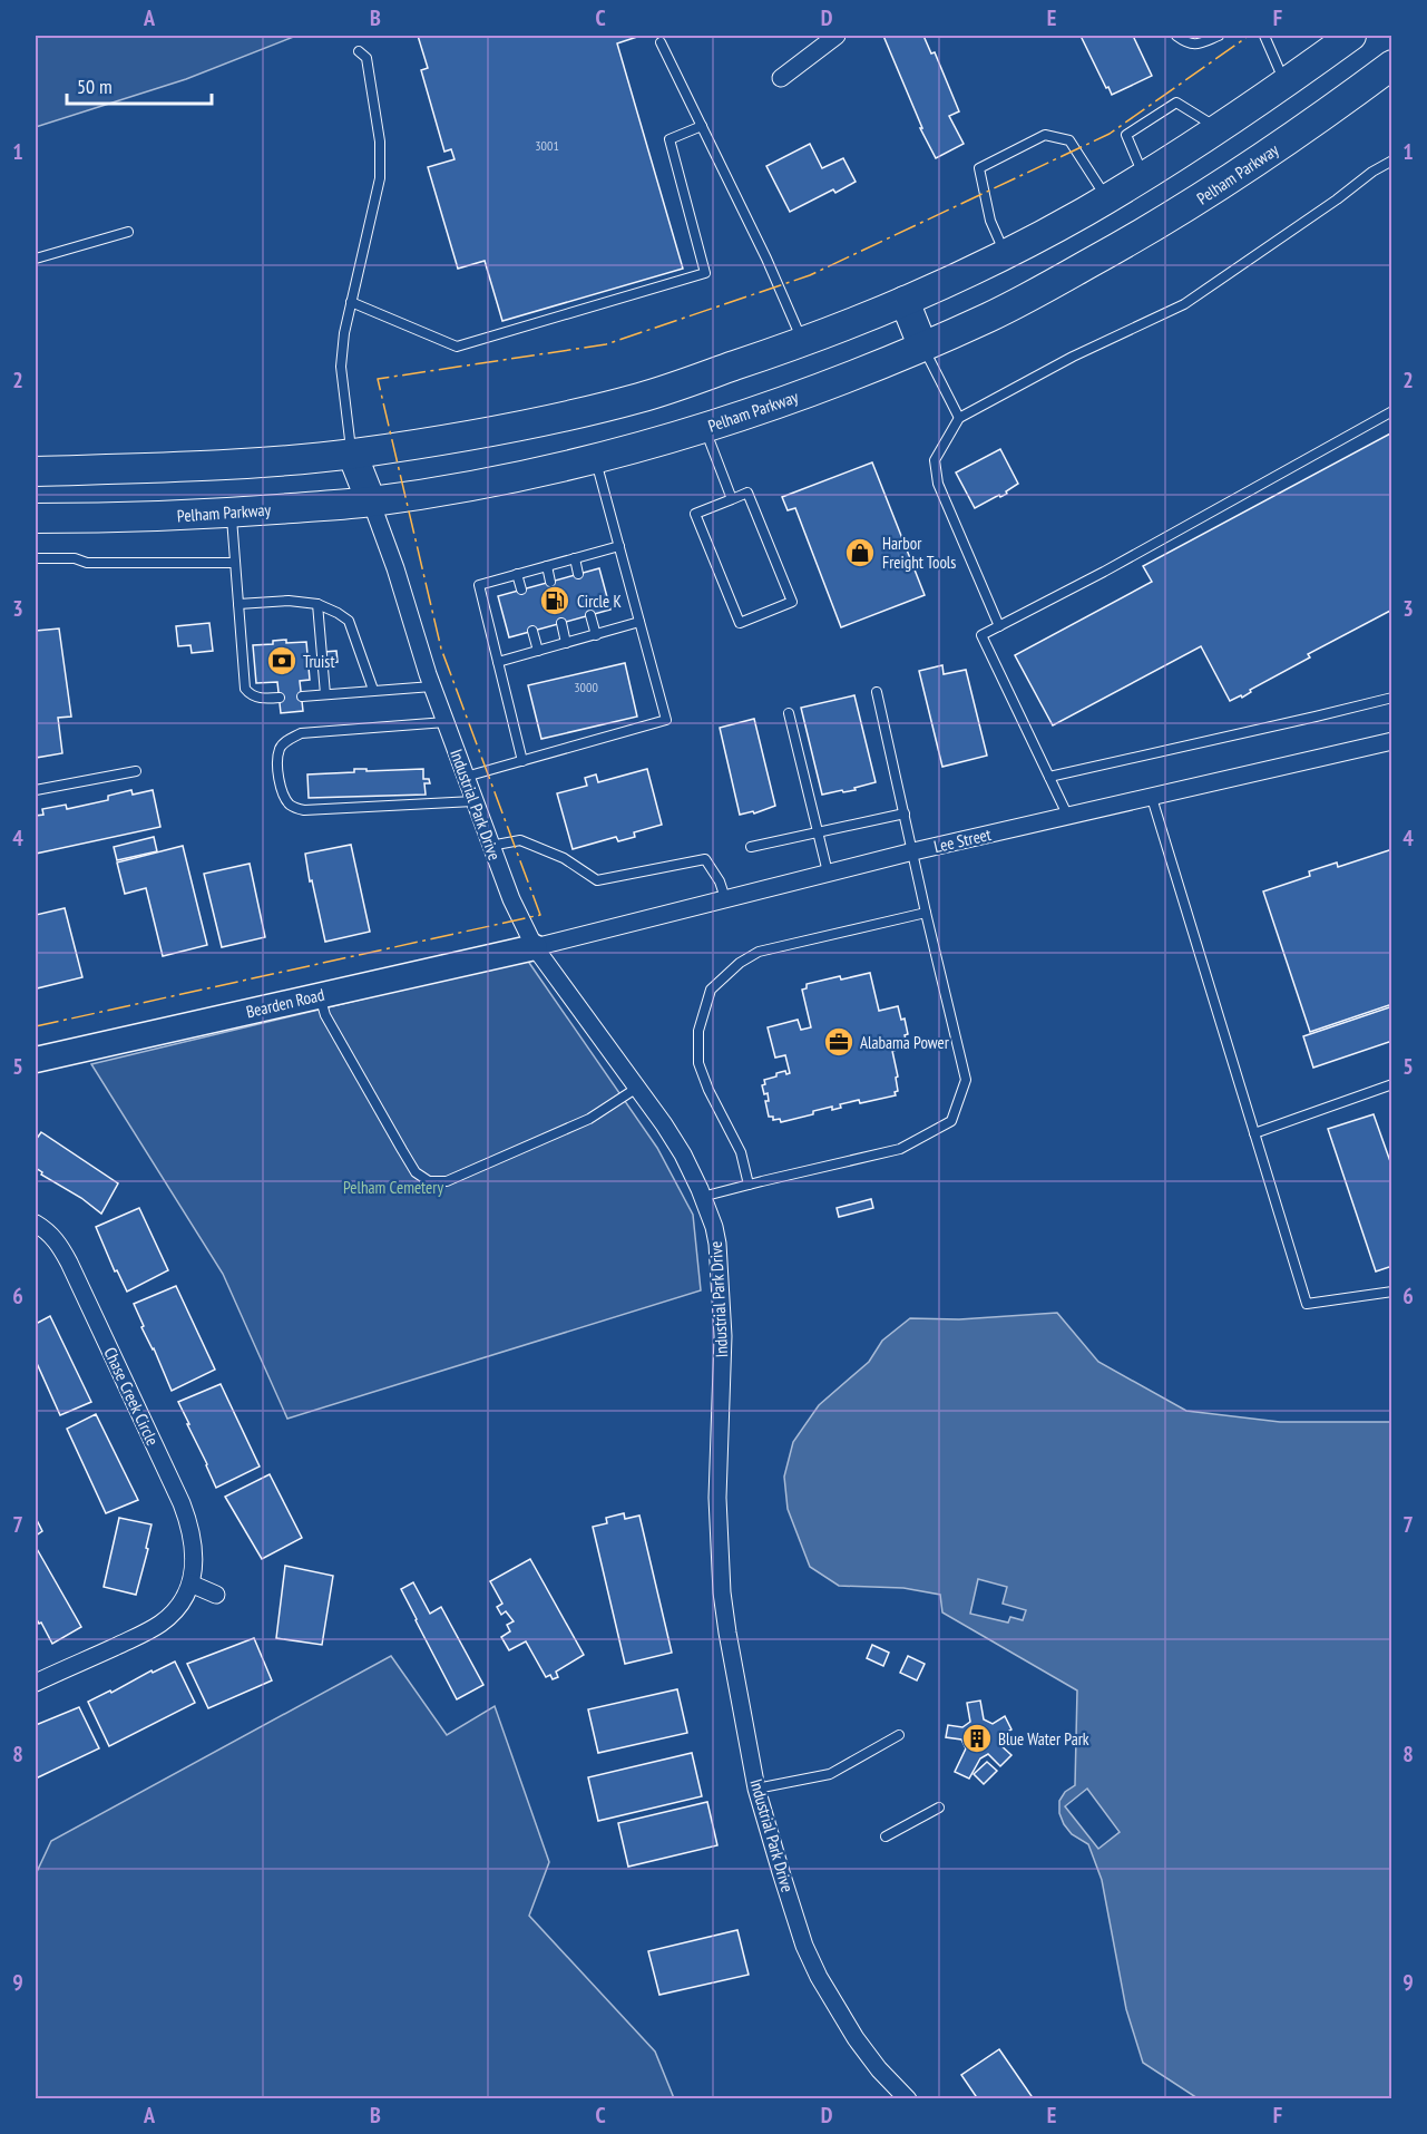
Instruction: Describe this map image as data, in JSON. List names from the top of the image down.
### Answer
{
  "streets": {
    "main road": ["Pelham Parkway"],
    "street": [
      "Industrial Park Drive",
      "Lee Street",
      "Bearden Road",
      "Chase Creek Circle"
    ]
  },
  "crossings": [
    ["Pelham Parkway", "Industrial Park Drive"],
    ["Industrial Park Drive", "Lee Street"],
    ["Industrial Park Drive", "Bearden Road"],
    ["Lee Street", "Bearden Road"]
  ],
  "parks": ["Pelham Cemetery"],
  "places": {
    "shop": ["Harbor Freight Tools"],
    "fuel station": ["Circle K"],
    "bank": ["Truist"],
    "office": ["Alabama Power"],
    "building": ["Blue Water Park"]
  },
  "house_numbers": ["3001", "3000"],
  "scale_bar": "50 m",
  "grid": {
    "columns": [
      "A",
      "B",
      "C",
      "D",
      "E",
      "F"
    ],
    "rows": [
      "1",
      "2",
      "3",
      "4",
      "5",
      "6",
      "7",
      "8",
      "9"
    ]
  }
}
